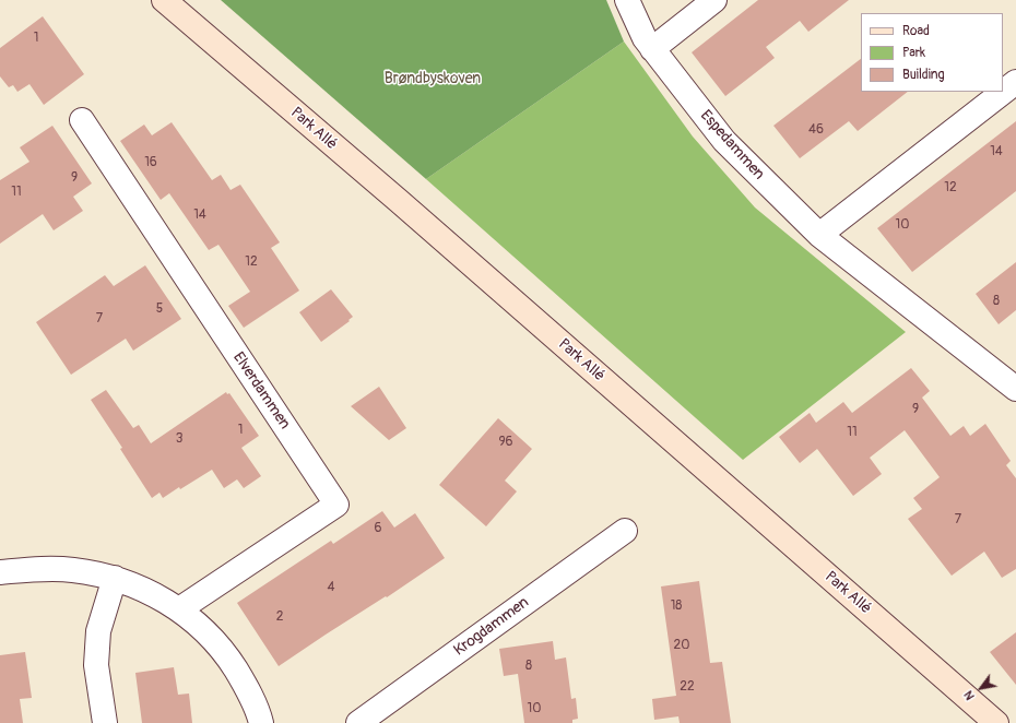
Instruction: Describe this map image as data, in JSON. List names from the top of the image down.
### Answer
{
  "streets": {
    "street": [
      "Park Allé",
      "Espedammen",
      "Elverdammen",
      "Krogdammen"
    ]
  },
  "parks": ["Brøndbyskoven"],
  "house_numbers": [
    "1",
    "46",
    "14",
    "16",
    "9",
    "12",
    "11",
    "14",
    "10",
    "12",
    "8",
    "5",
    "7",
    "9",
    "1",
    "11",
    "3",
    "96",
    "7",
    "6",
    "4",
    "18",
    "2",
    "20",
    "8",
    "22",
    "10"
  ],
  "legend": ["Road", "Park", "Building"],
  "north": "bottom left"
}
